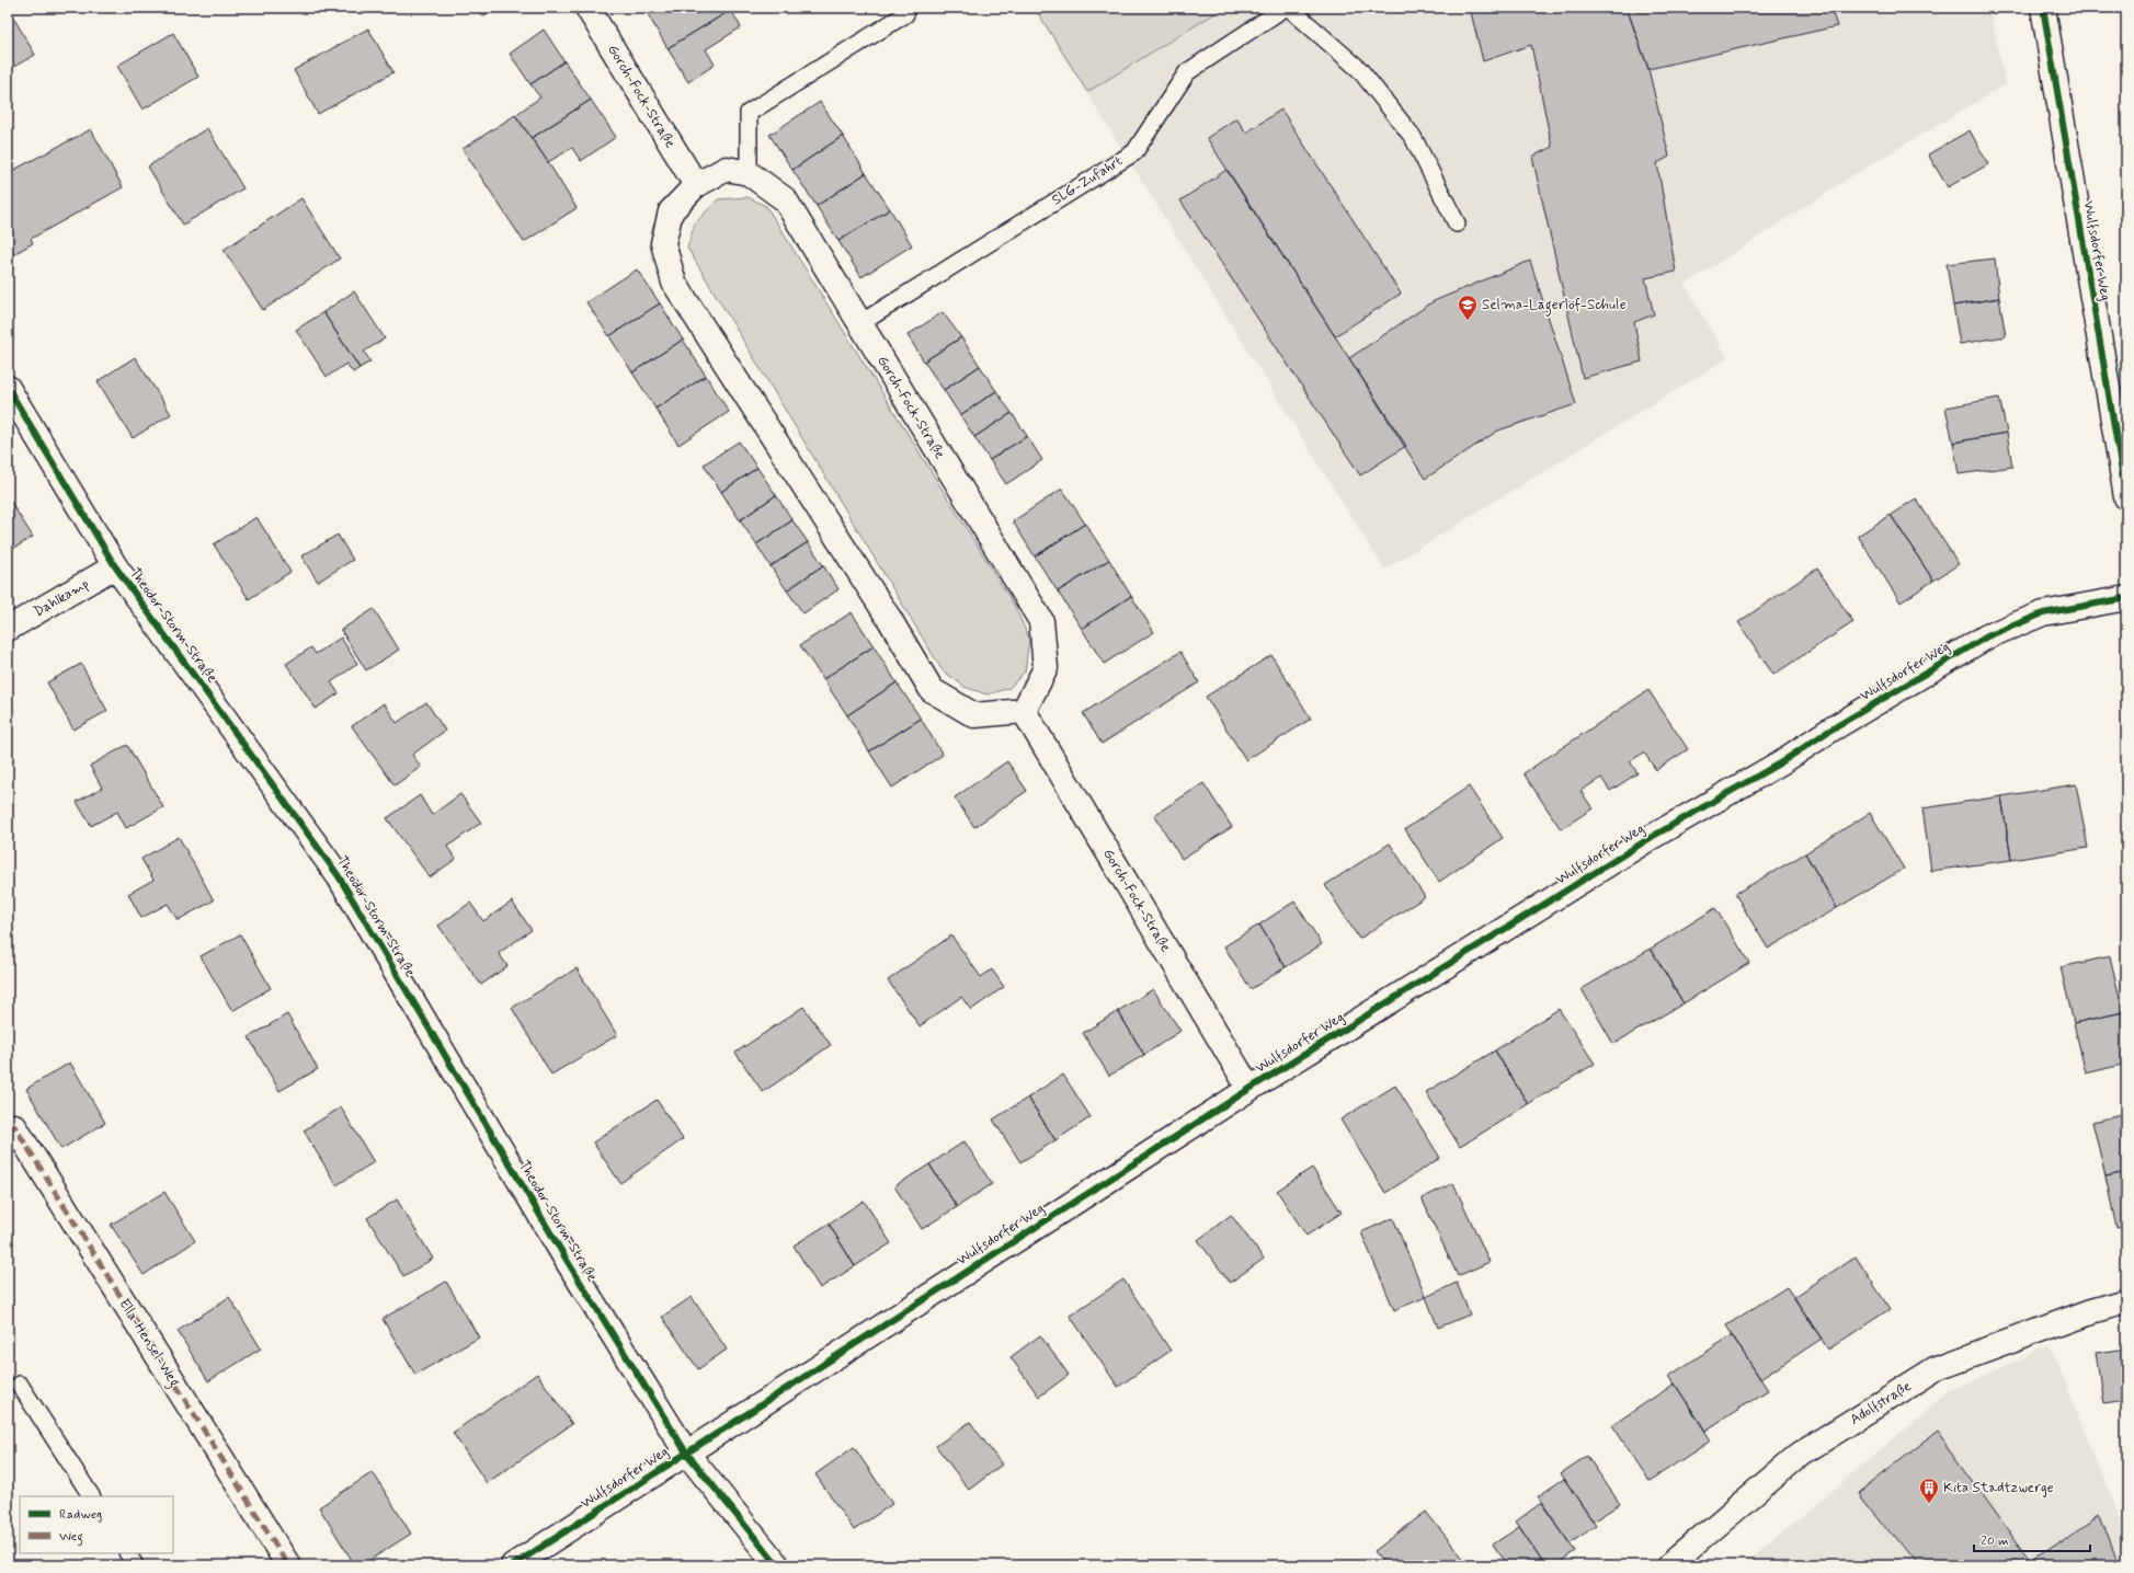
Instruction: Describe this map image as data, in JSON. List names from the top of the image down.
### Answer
{
  "streets": {
    "street": [
      "Gorch-Fock-Straße",
      "Wulfsdorfer Weg",
      "Dahlkamp",
      "Theodor-Storm-Straße",
      "Ella-Hensel-Weg",
      "Adolfstraße"
    ],
    "lane": ["SLG-Zufahrt"]
  },
  "crossings": [
    ["Gorch-Fock-Straße", "SLG-Zufahrt"],
    ["Gorch-Fock-Straße", "Wulfsdorfer Weg"],
    ["Wulfsdorfer Weg", "Theodor-Storm-Straße"],
    ["Dahlkamp", "Theodor-Storm-Straße"]
  ],
  "places": {
    "school or university": ["Selma-Lagerlöf-Schule"],
    "building": ["Kita Stadtzwerge"]
  },
  "legend": ["Radweg", "Weg"],
  "scale_bar": "20 m"
}
